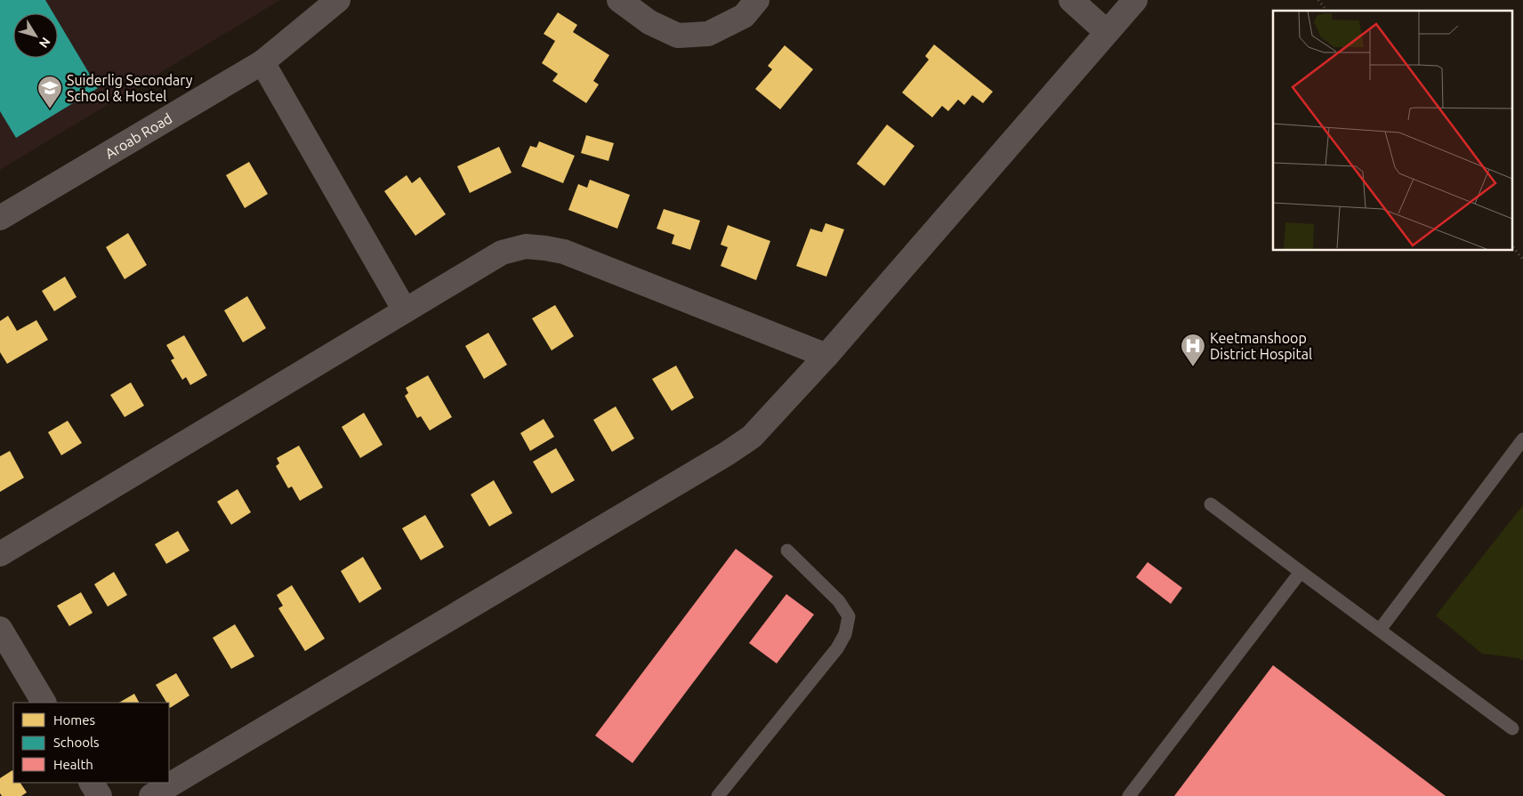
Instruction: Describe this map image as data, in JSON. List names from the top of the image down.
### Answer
{
  "streets": {
    "street": ["Aroab Road"]
  },
  "places": {
    "school or university": ["Suiderlig Secondary School & Hostel"],
    "hospital": ["Keetmanshoop District Hospital"]
  },
  "legend": ["Homes", "Schools", "Health"],
  "north": "bottom right"
}
